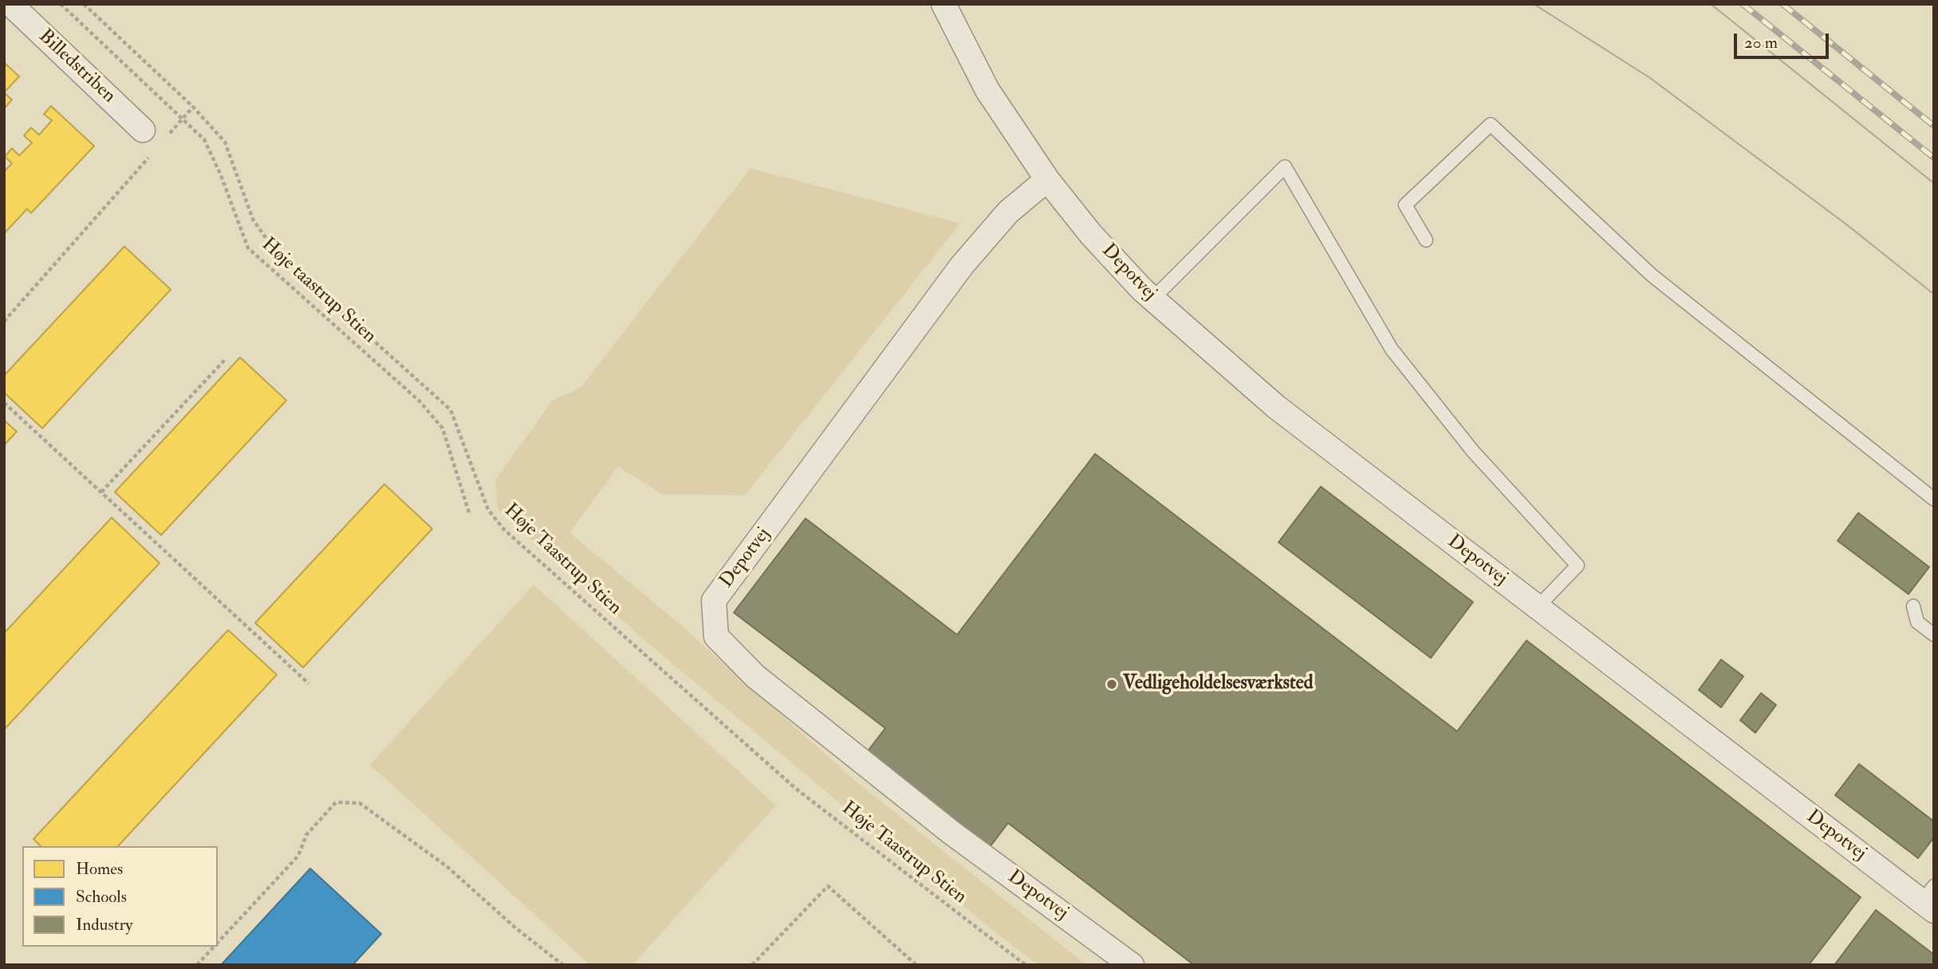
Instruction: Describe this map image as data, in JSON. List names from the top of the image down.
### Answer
{
  "streets": {
    "street": ["Billedstriben", "Depotvej"],
    "path": ["Høje taastrup Stien", "Høje Taastrup Stien"]
  },
  "places": ["Vedligeholdelsesværksted"],
  "legend": ["Homes", "Schools", "Industry"],
  "scale_bar": "20 m"
}
